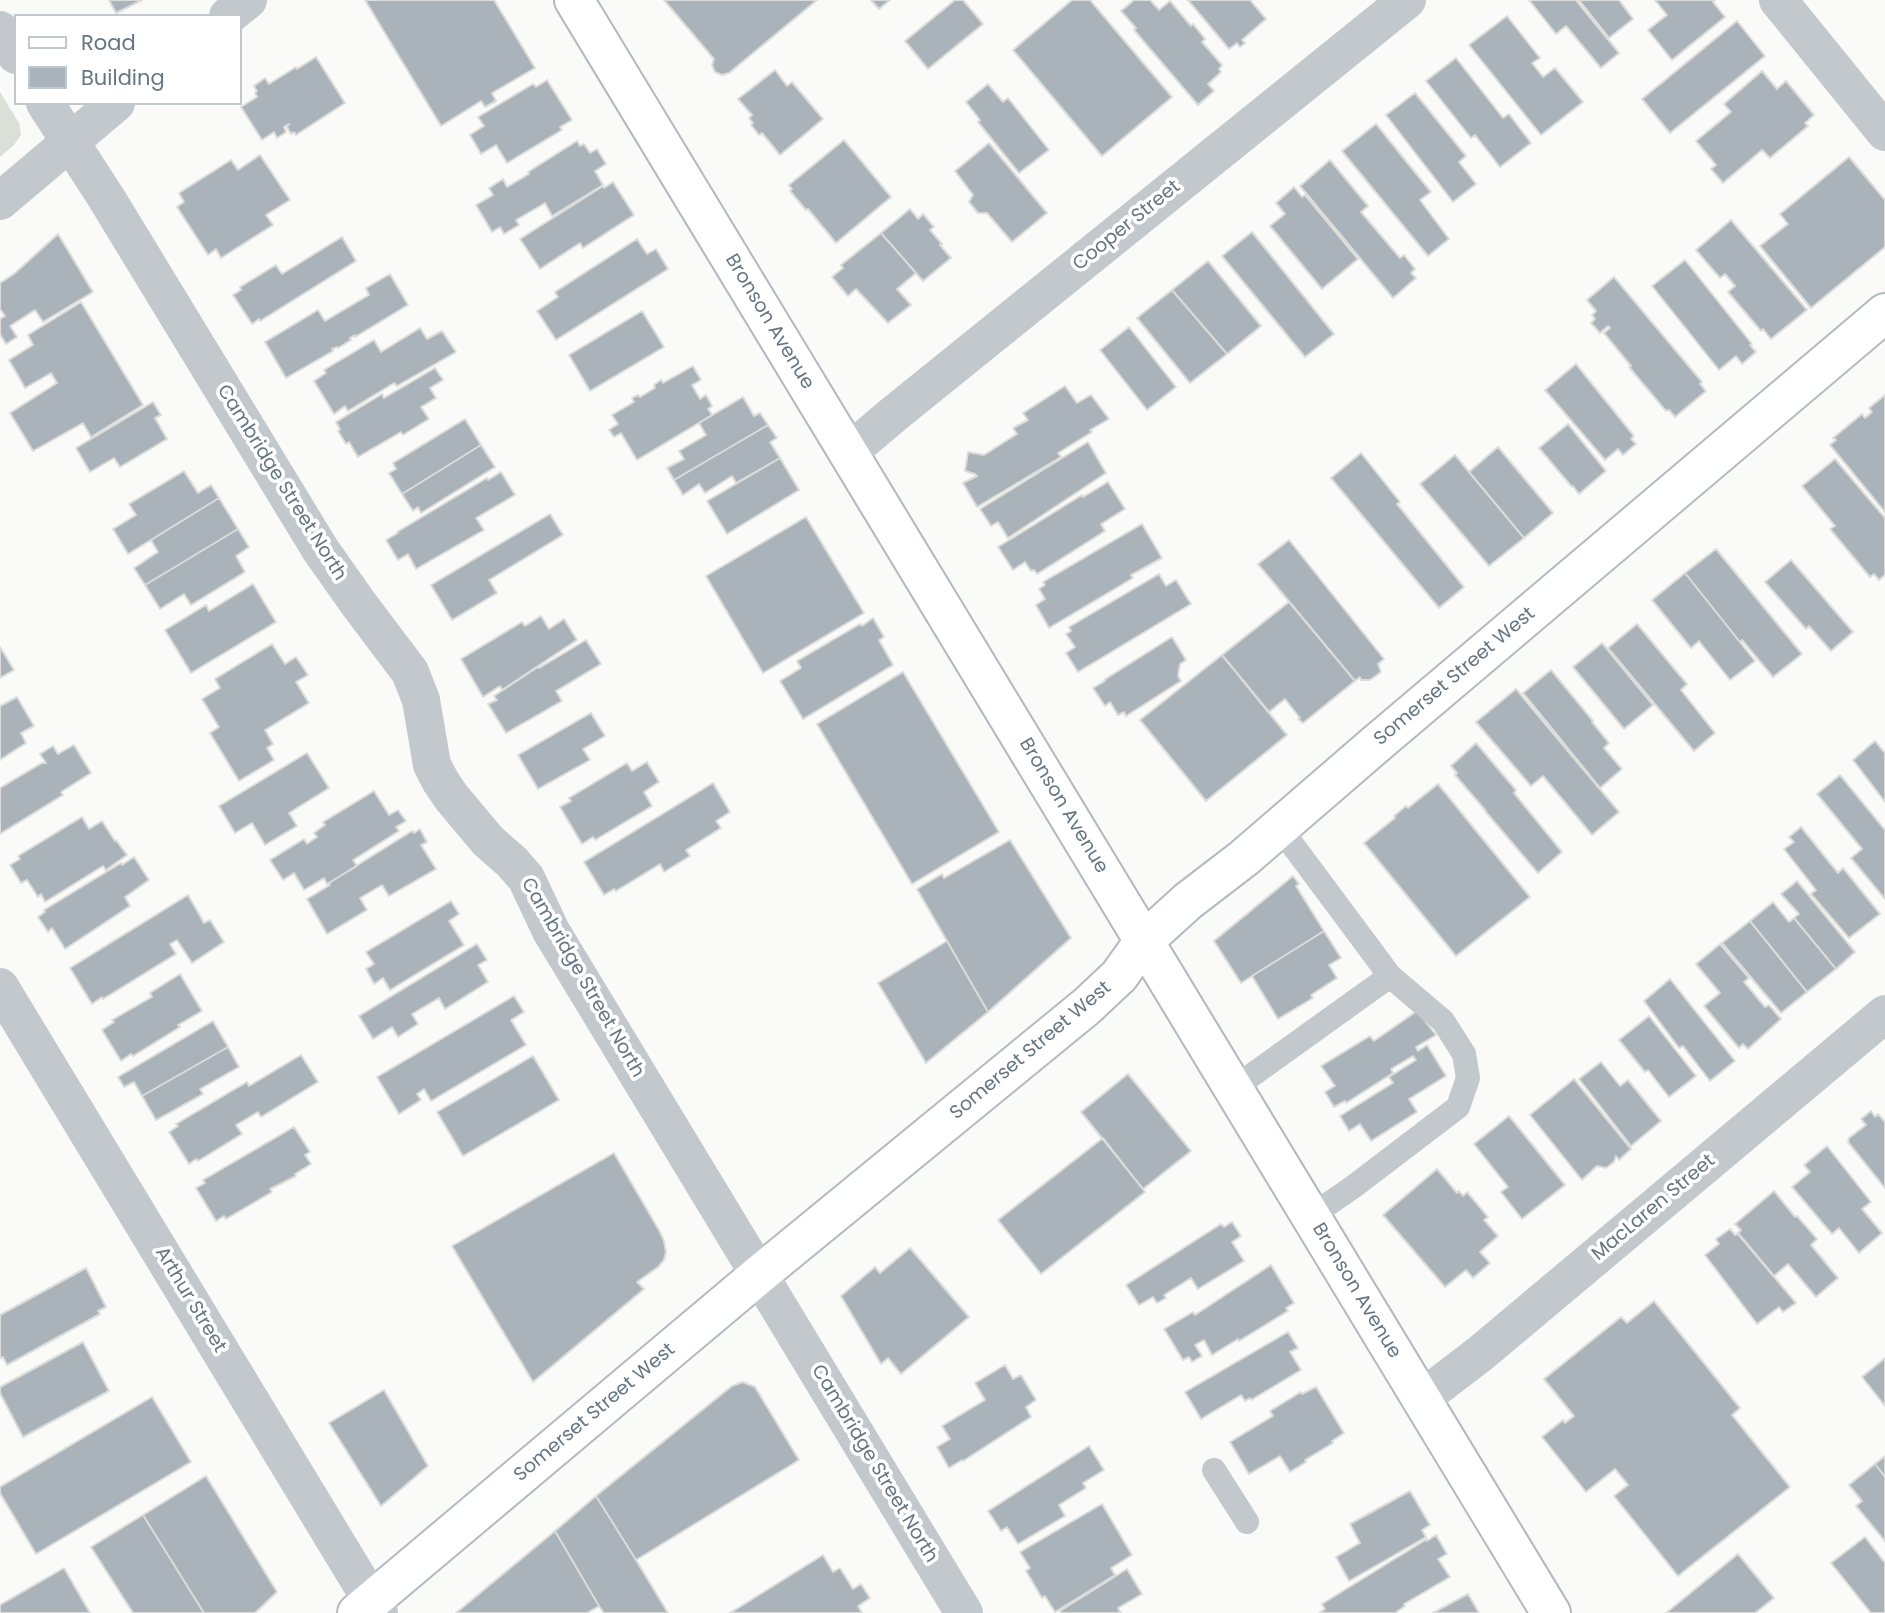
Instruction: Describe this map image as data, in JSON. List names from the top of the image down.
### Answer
{
  "streets": {
    "main road": ["Bronson Avenue", "Somerset Street West"],
    "street": [
      "Cooper Street",
      "Cambridge Street North",
      "MacLaren Street",
      "Arthur Street"
    ]
  },
  "crossings": [
    ["Cooper Street", "Bronson Avenue"],
    ["Bronson Avenue", "Somerset Street West"],
    ["Bronson Avenue", "MacLaren Street"],
    ["Cambridge Street North", "Somerset Street West"],
    ["Somerset Street West", "Arthur Street"]
  ],
  "legend": ["Road", "Building"]
}
